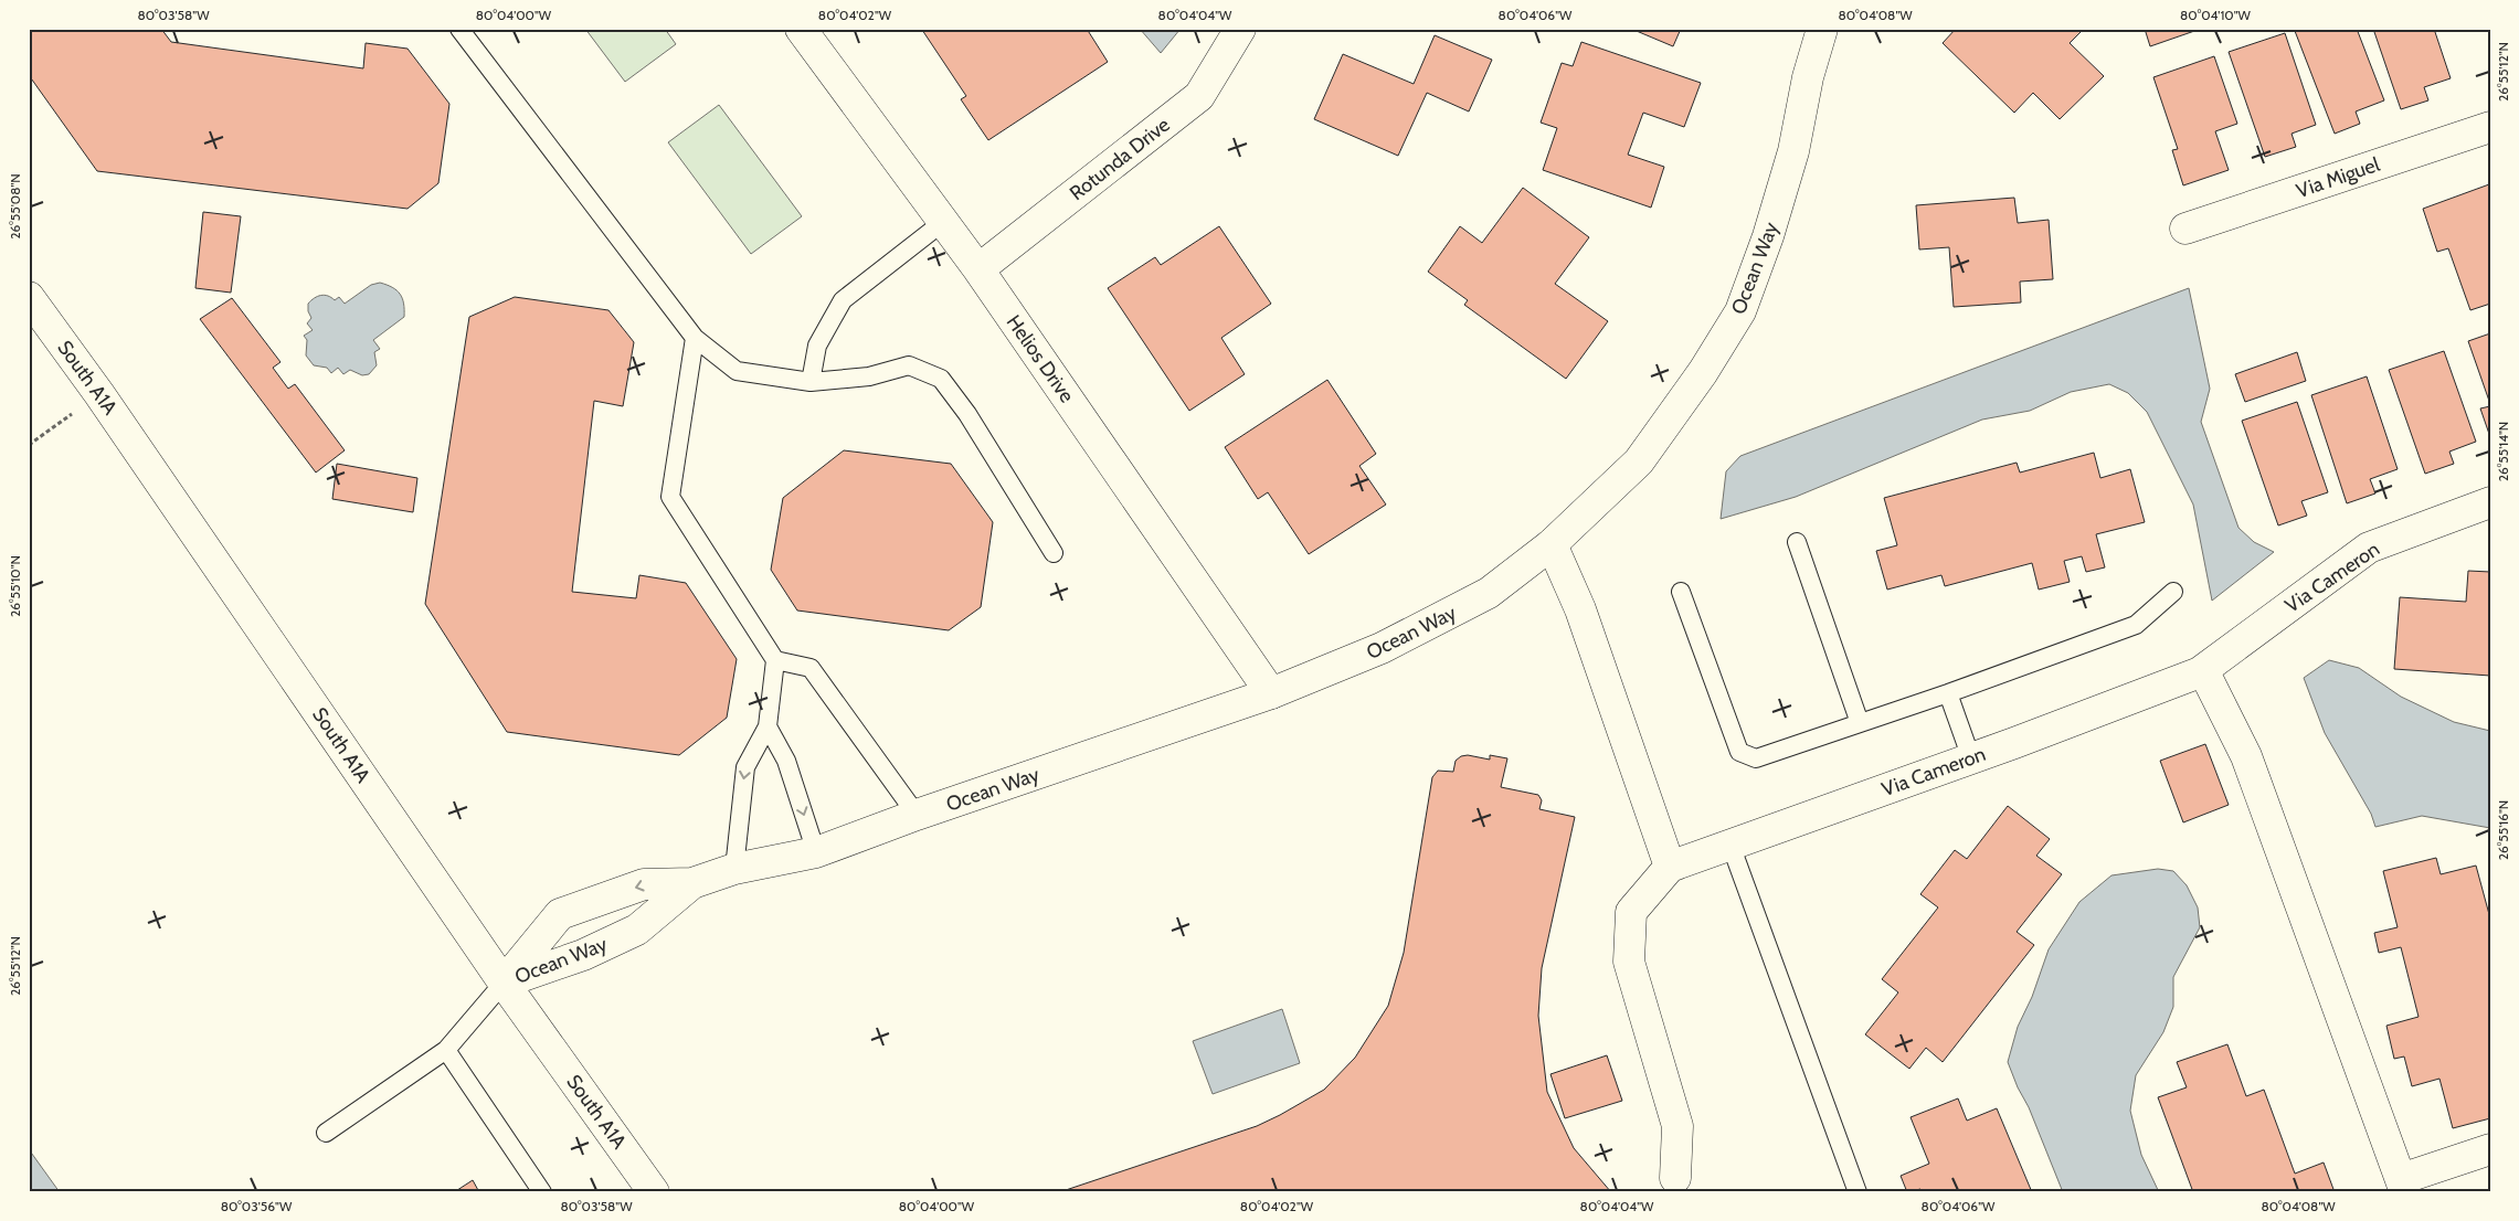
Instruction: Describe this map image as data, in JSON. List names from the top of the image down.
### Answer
{
  "streets": {
    "street": [
      "Rotunda Drive",
      "Via Miguel",
      "Ocean Way",
      "Helios Drive",
      "South A1A",
      "Via Cameron"
    ]
  },
  "crossings": [
    ["Rotunda Drive", "Helios Drive"],
    ["Ocean Way", "Helios Drive"],
    ["Ocean Way", "South A1A"]
  ],
  "coordinates": [
    "80°03'58\"W",
    "80°04'00\"W",
    "80°04'02\"W",
    "80°04'04\"W",
    "80°04'06\"W",
    "80°04'08\"W",
    "80°04'10\"W",
    "26°55'12\"N",
    "26°55'08\"N",
    "26°55'14\"N",
    "26°55'10\"N",
    "26°55'16\"N",
    "80°03'56\"W"
  ]
}
